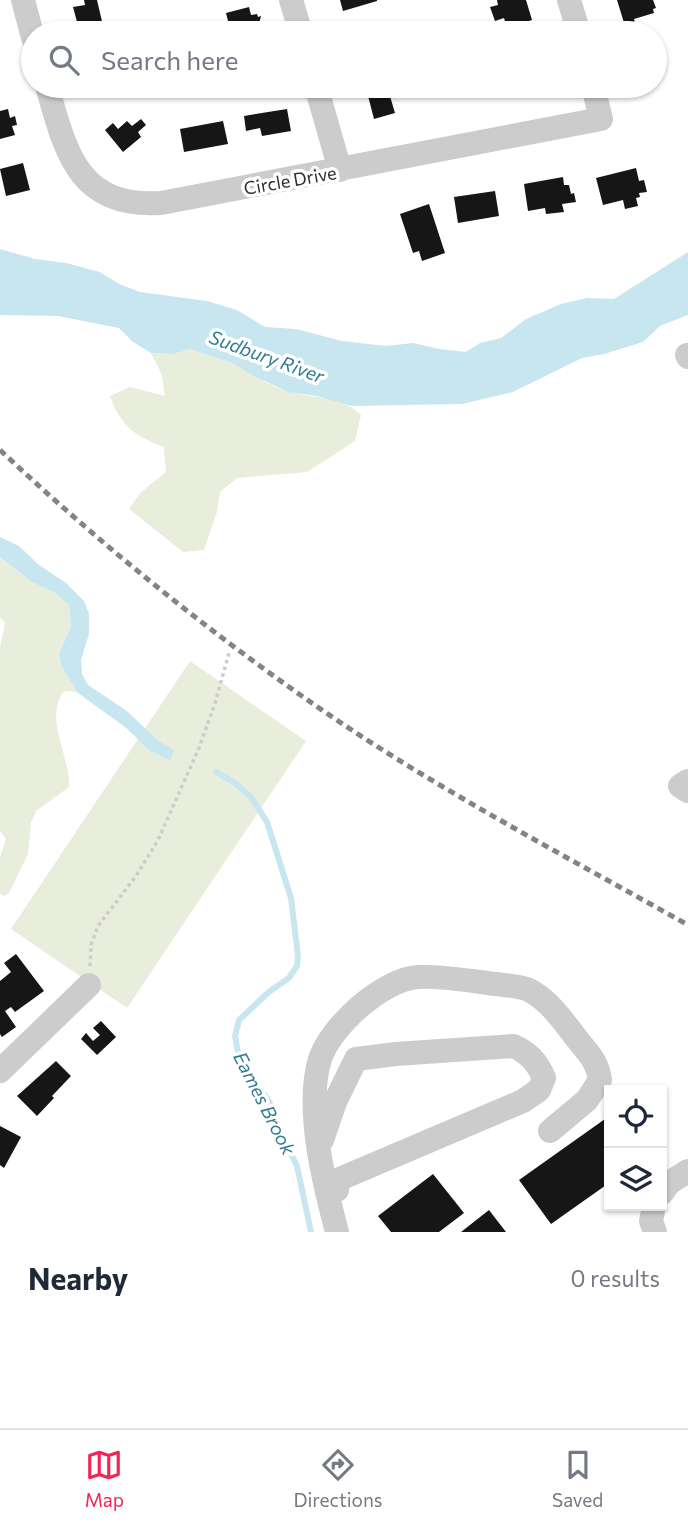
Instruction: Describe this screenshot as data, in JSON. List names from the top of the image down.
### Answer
{
  "streets": {
    "street": ["Circle Drive"]
  },
  "water": ["Sudbury River", "Eames Brook"],
  "page": {
    "search": "Search here",
    "heading": ["Nearby", "0 results"],
    "nav": ["Map", "Directions", "Saved"]
  }
}
